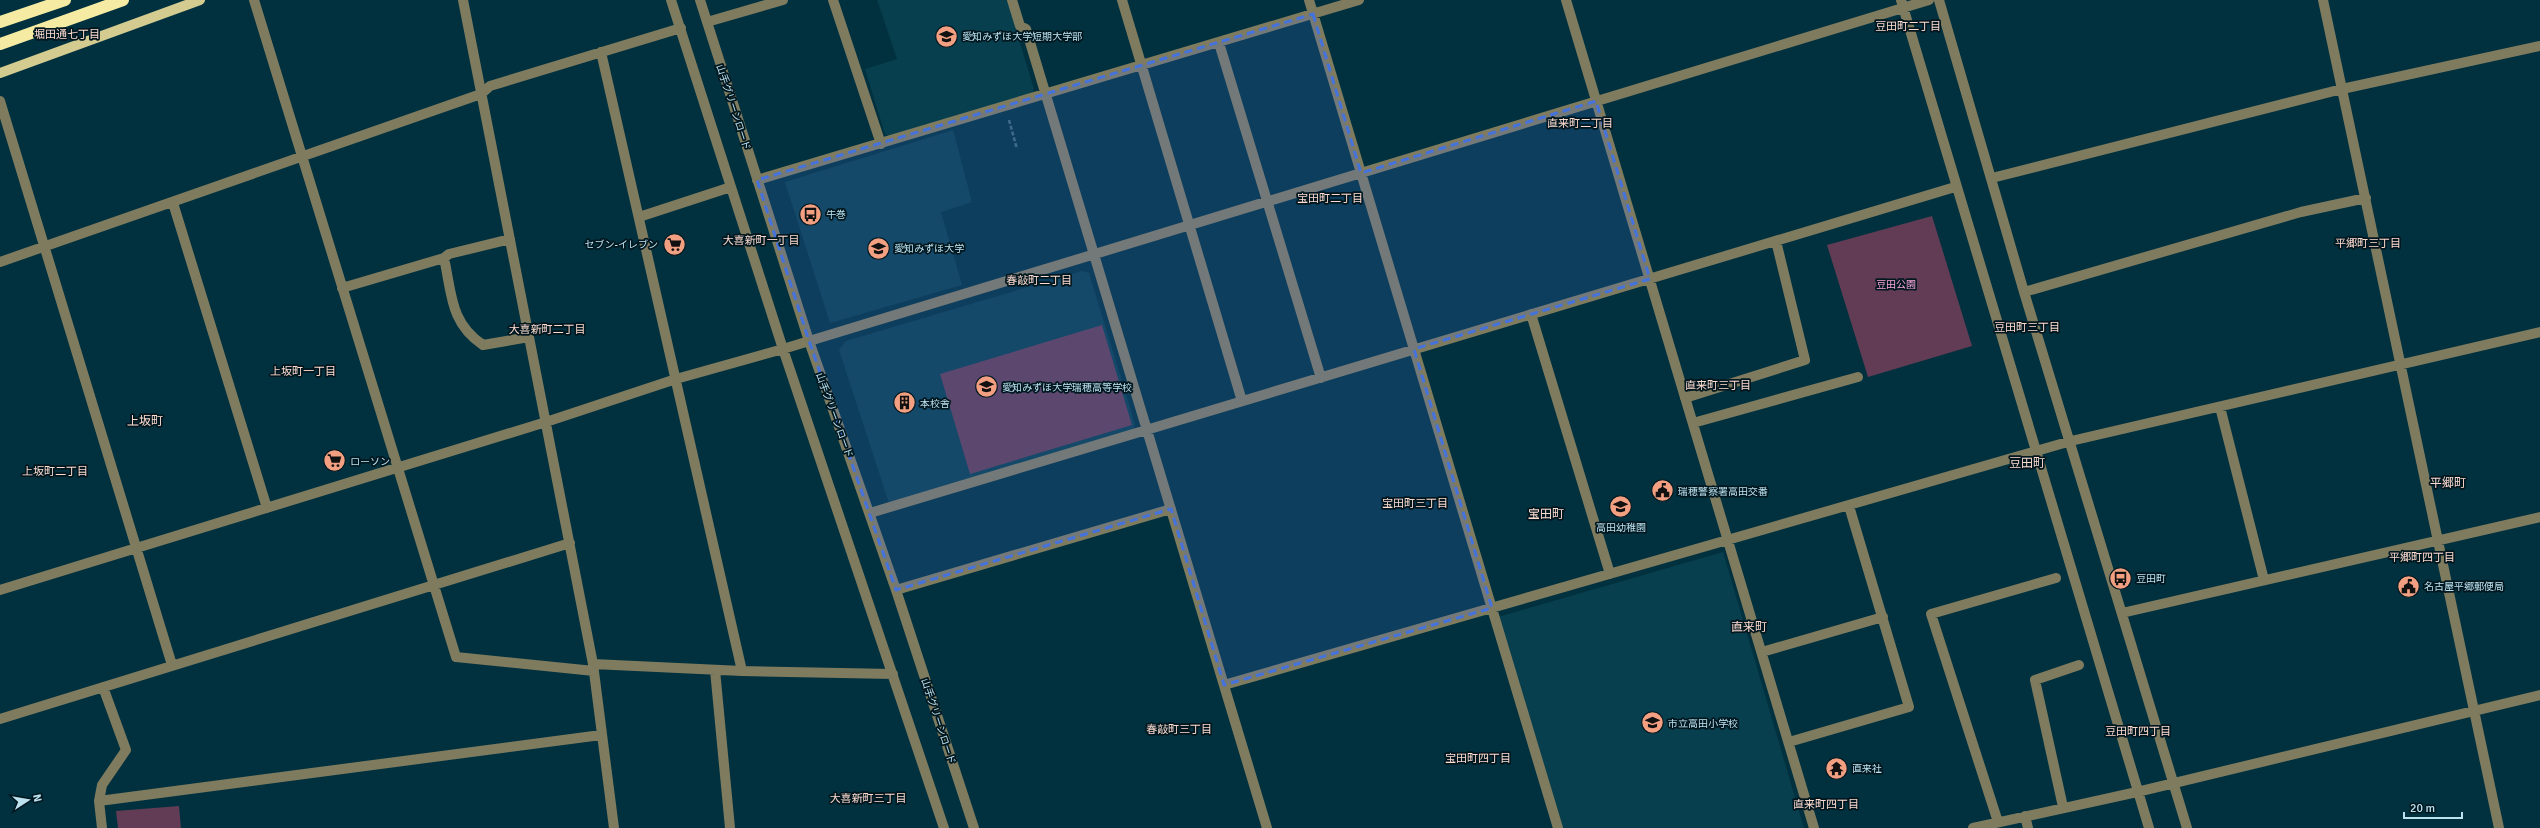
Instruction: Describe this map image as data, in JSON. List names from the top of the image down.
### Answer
{
  "streets": {
    "street": ["山手グリーンロード"]
  },
  "districts": [
    "豆田町二丁目",
    "堀田通七丁目",
    "直来町二丁目",
    "宝田町二丁目",
    "大喜新町一丁目",
    "平郷町三丁目",
    "春敲町二丁目",
    "豆田町三丁目",
    "大喜新町二丁目",
    "上坂町一丁目",
    "直来町三丁目",
    "上坂町",
    "豆田町",
    "上坂町二丁目",
    "平郷町",
    "宝田町三丁目",
    "宝田町",
    "平郷町四丁目",
    "直来町",
    "春敲町三丁目",
    "豆田町四丁目",
    "宝田町四丁目",
    "大喜新町三丁目",
    "直来町四丁目"
  ],
  "parks": ["豆田公園"],
  "places": {
    "school or university": [
      "愛知みずほ大学短期大学部",
      "愛知みずほ大学",
      "愛知みずほ大学瑞穂高等学校",
      "高田幼稚園",
      "市立高田小学校"
    ],
    "bus stop": ["牛巻", "豆田町"],
    "supermarket": ["セブン-イレブン", "ローソン"],
    "building": ["本校舎"],
    "public building": ["瑞穂警察署高田交番", "名古屋平郷郵便局"],
    "temple": ["直来社"]
  },
  "scale_bar": "20 m",
  "north": "right"
}
